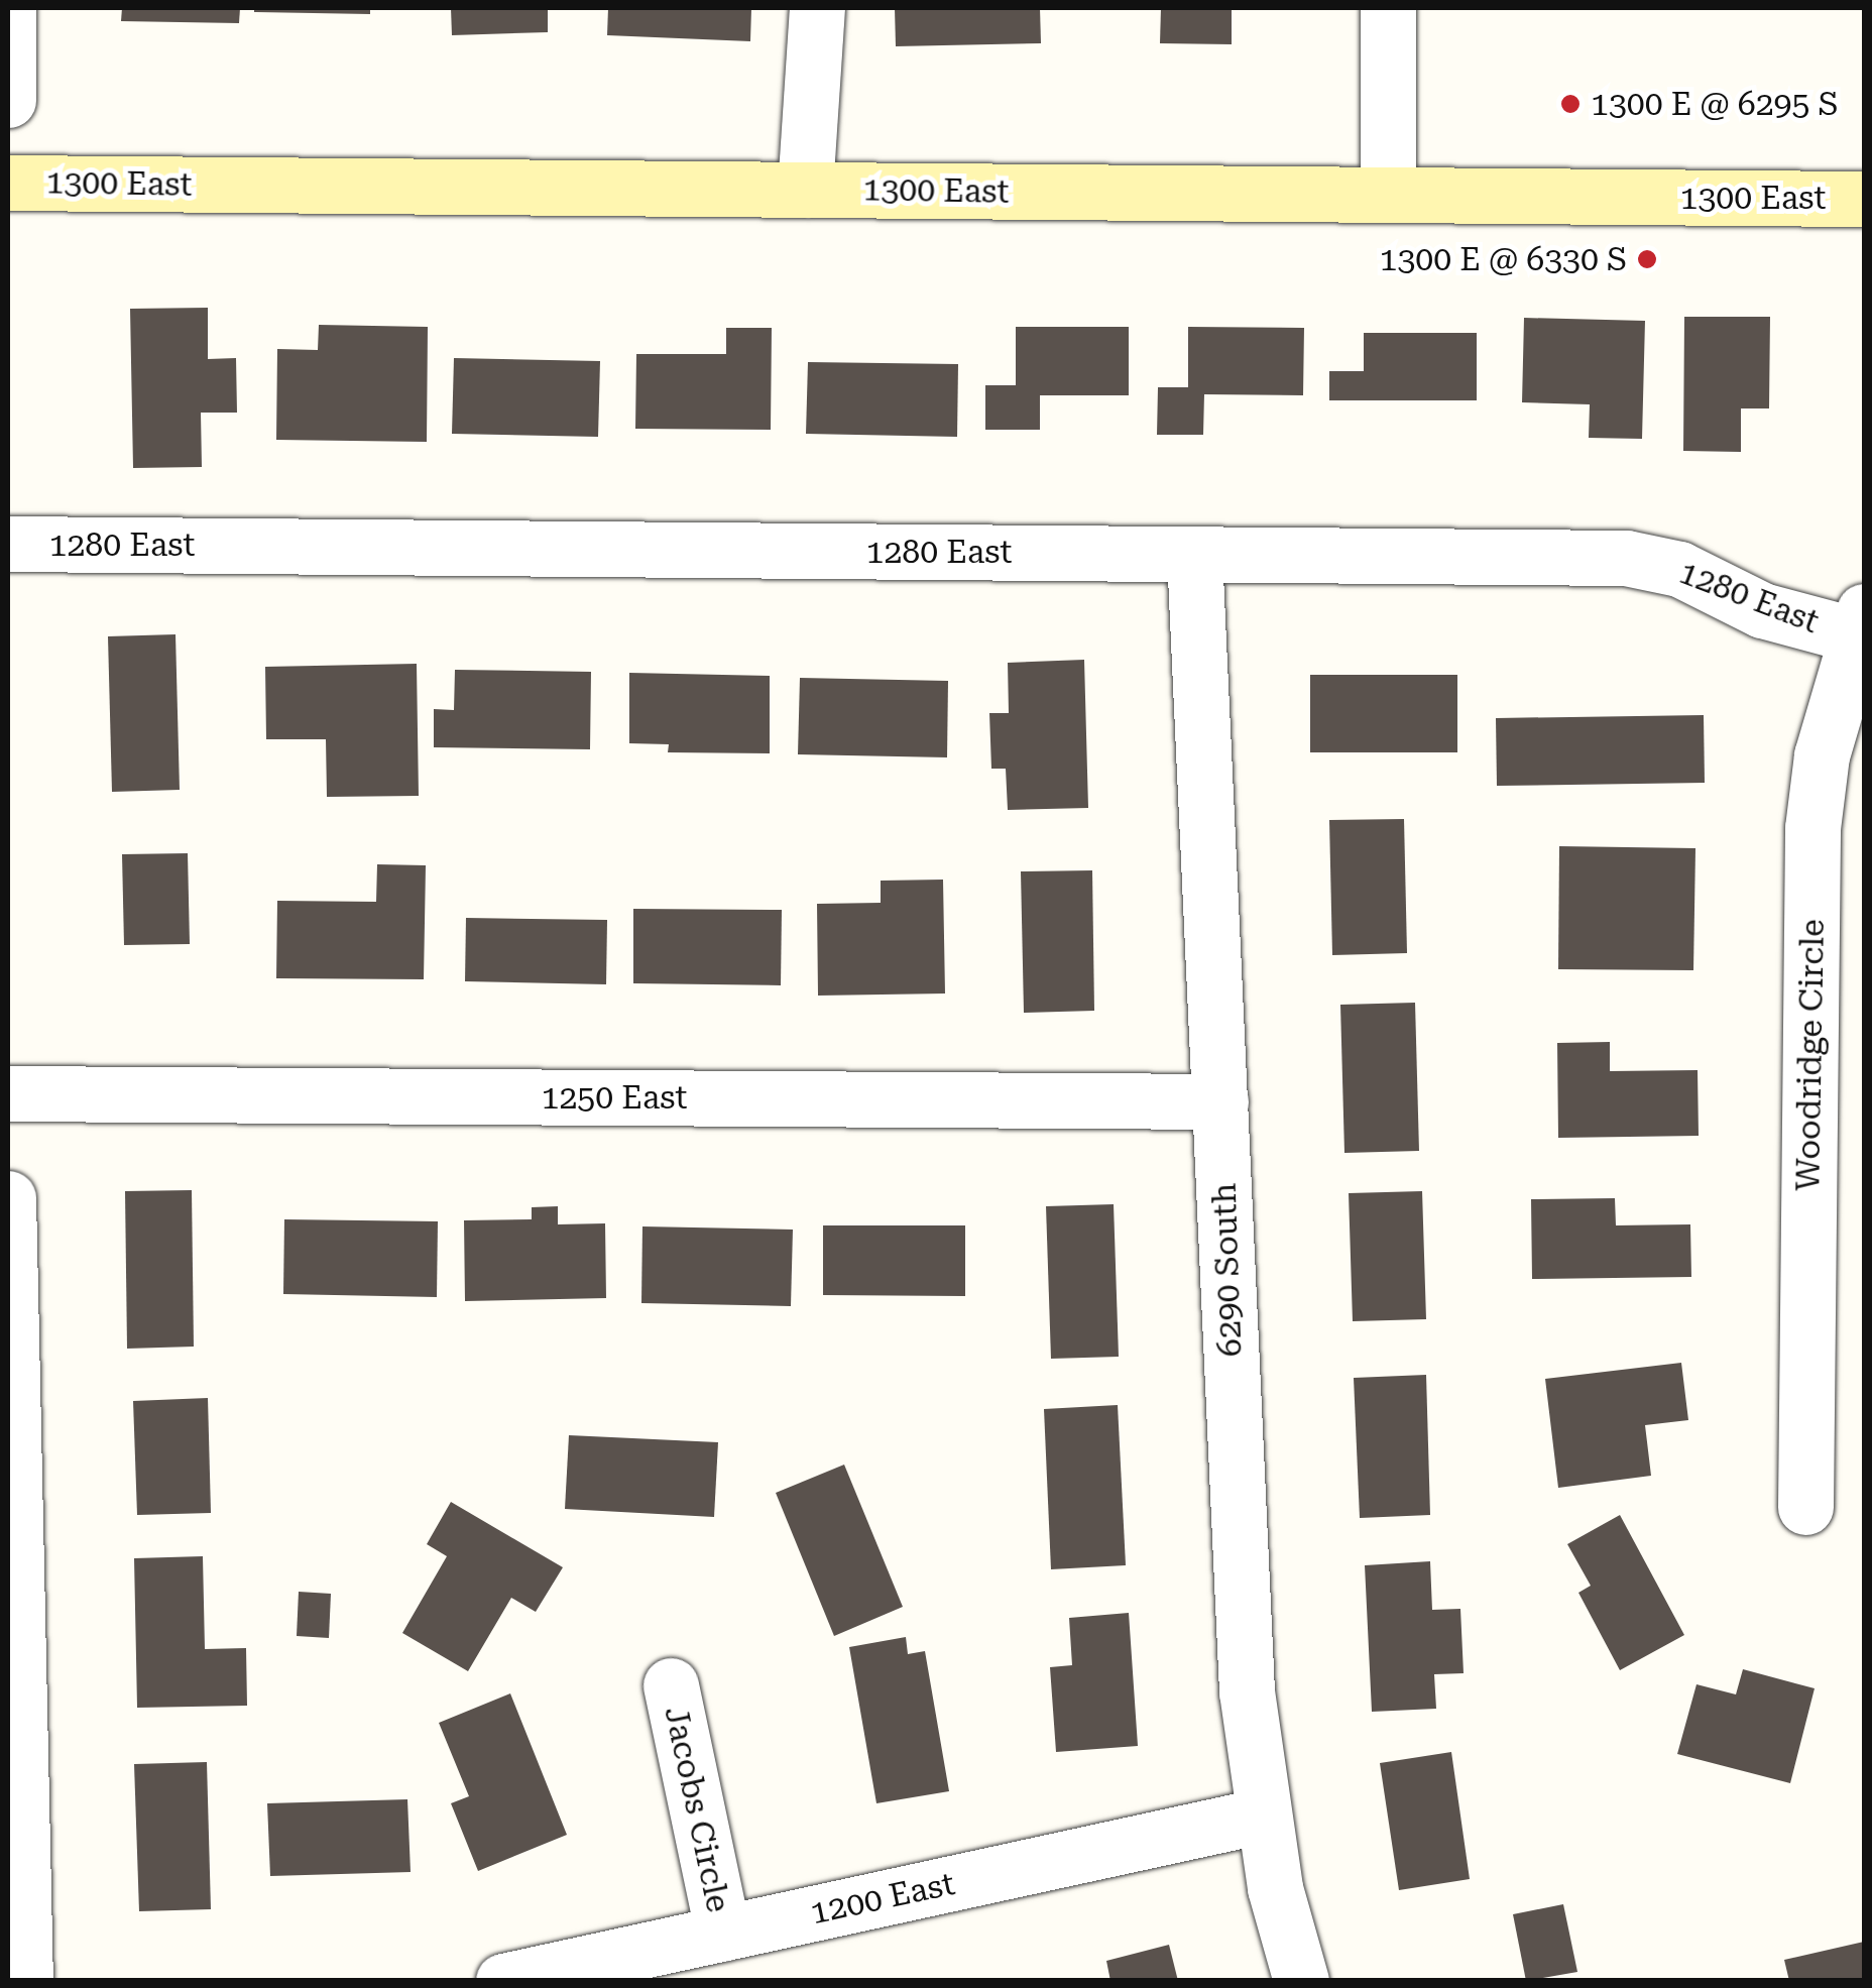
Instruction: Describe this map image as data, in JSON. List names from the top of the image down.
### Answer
{
  "streets": {
    "main road": ["1300 East"],
    "street": [
      "1280 East",
      "Woodridge Circle",
      "1250 East",
      "6290 South",
      "Jacobs Circle",
      "1200 East"
    ]
  },
  "crossings": [
    ["1280 East", "Woodridge Circle"],
    ["1280 East", "6290 South"],
    ["1250 East", "6290 South"],
    ["6290 South", "1200 East"],
    ["Jacobs Circle", "1200 East"]
  ],
  "places": ["1300 E @ 6295 S", "1300 E @ 6330 S"]
}
